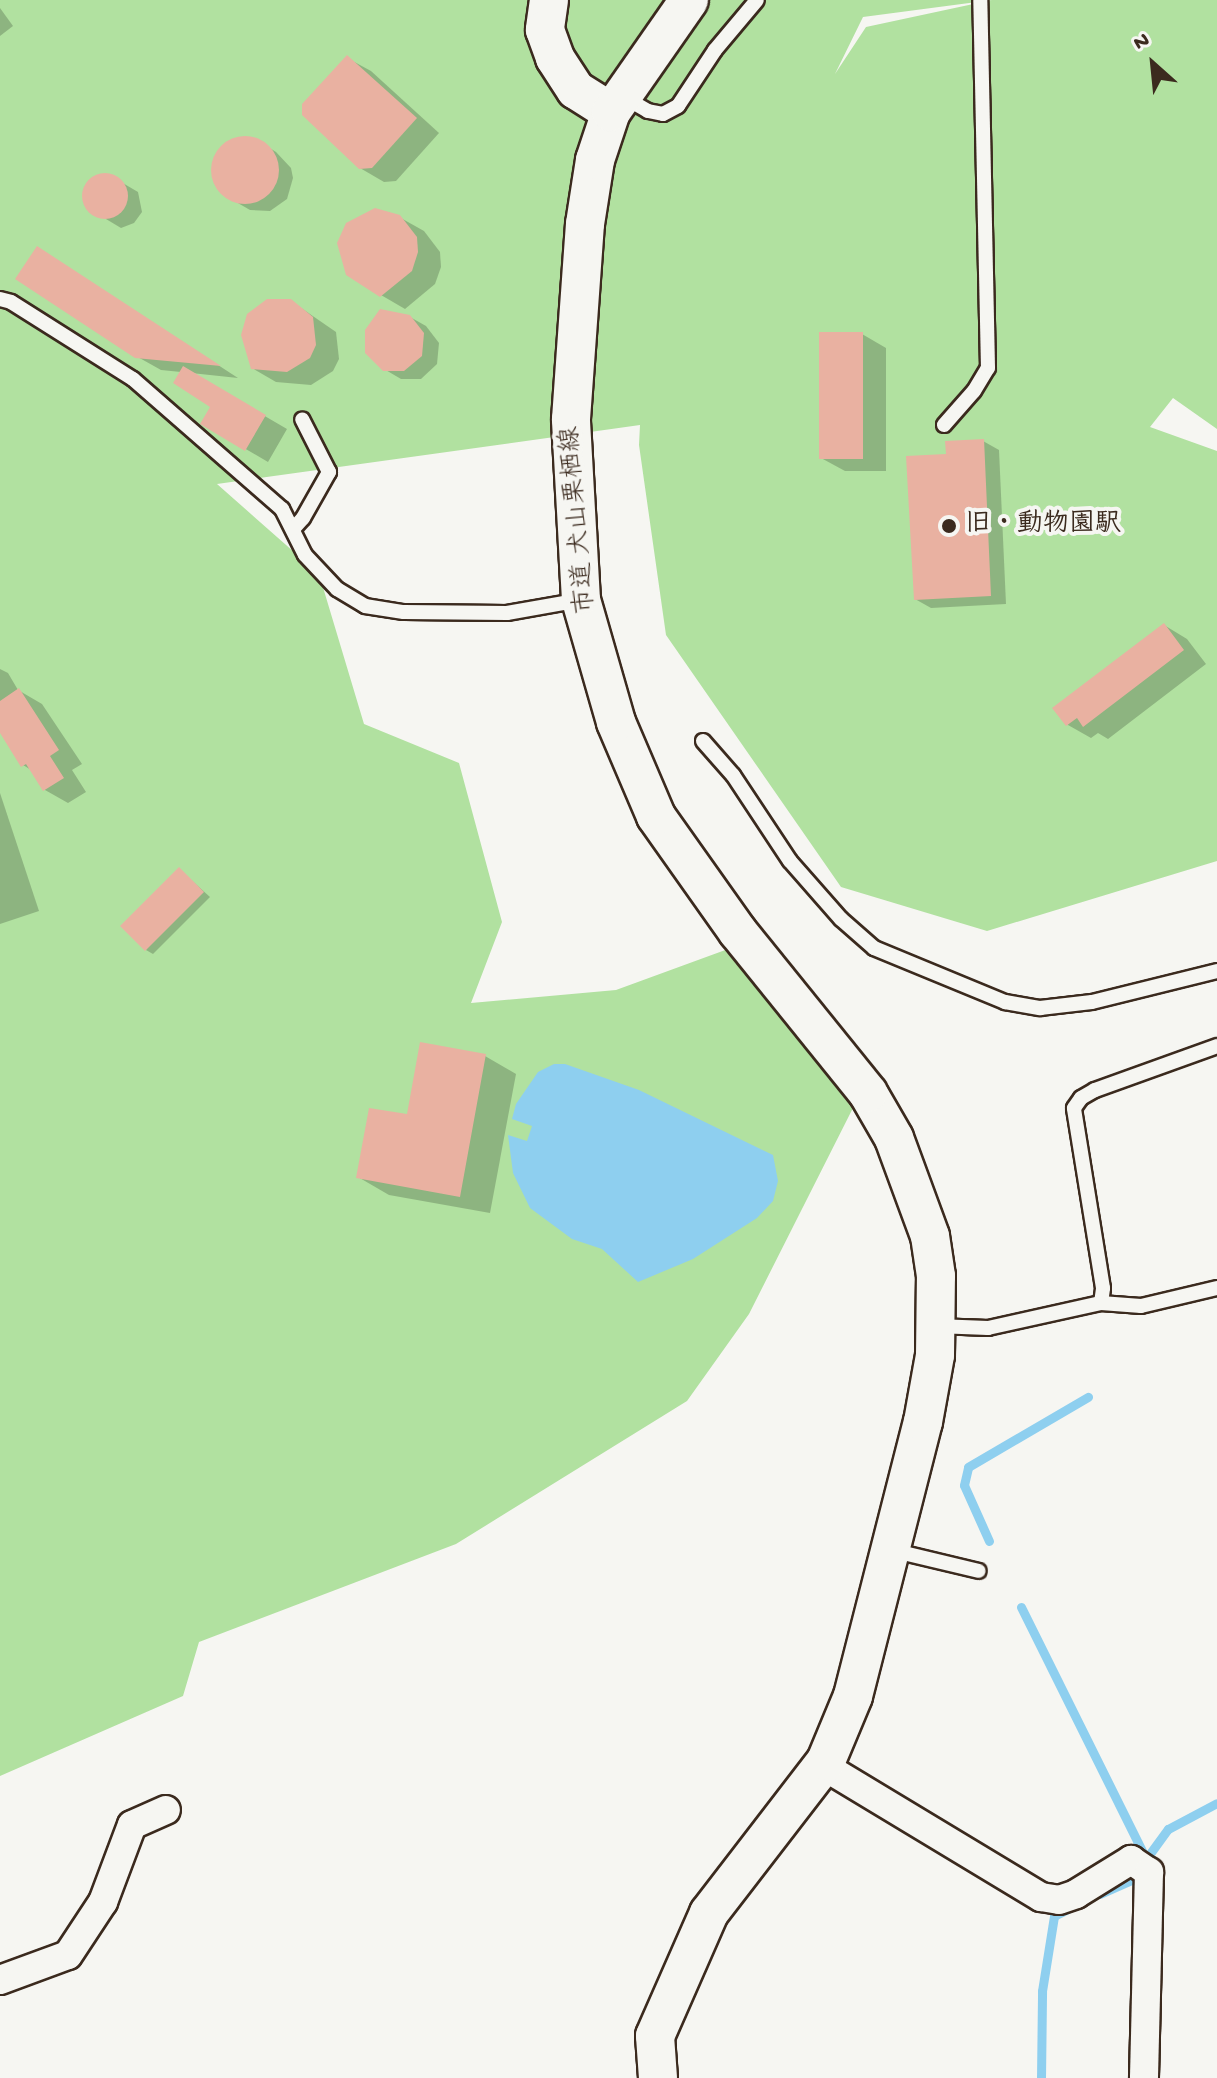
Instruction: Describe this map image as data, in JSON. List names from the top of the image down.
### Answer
{
  "streets": {
    "street": ["市道 犬山栗栖線"]
  },
  "places": ["旧・動物園駅"],
  "north": "top left"
}
